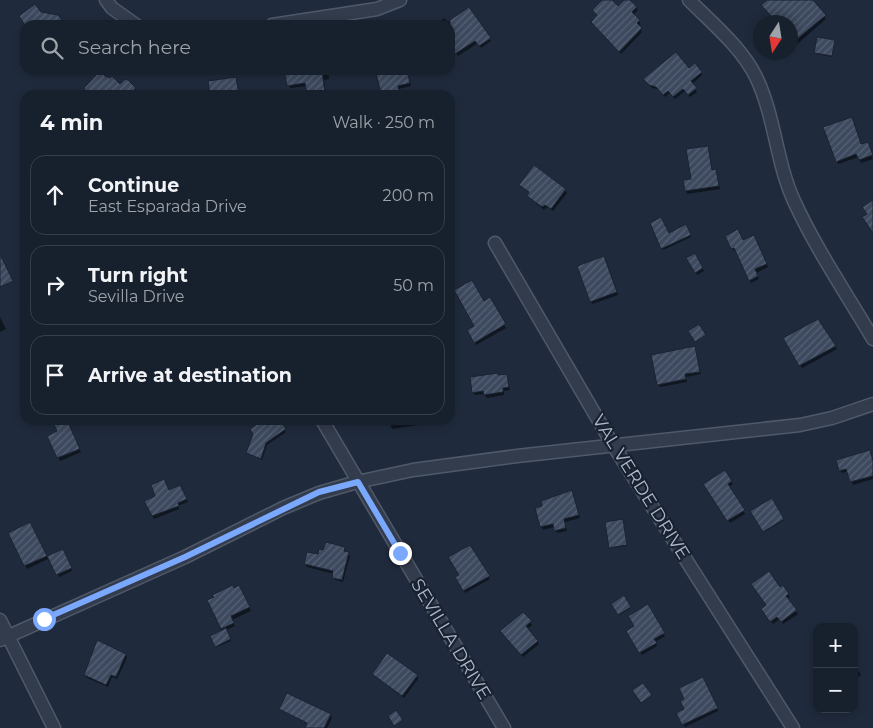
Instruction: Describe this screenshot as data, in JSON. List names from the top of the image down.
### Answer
{
  "streets": {
    "street": ["VAL VERDE DRIVE", "SEVILLA DRIVE"]
  },
  "north": "bottom",
  "page": {
    "search": "Search here",
    "heading": ["4 min", "Walk · 250 m"],
    "list": [
      ["Continue", "East Esparada Drive", "200 m"],
      ["Turn right", "Sevilla Drive", "50 m"],
      "Arrive at destination"
    ],
    "map_buttons": ["+", "−"]
  }
}
